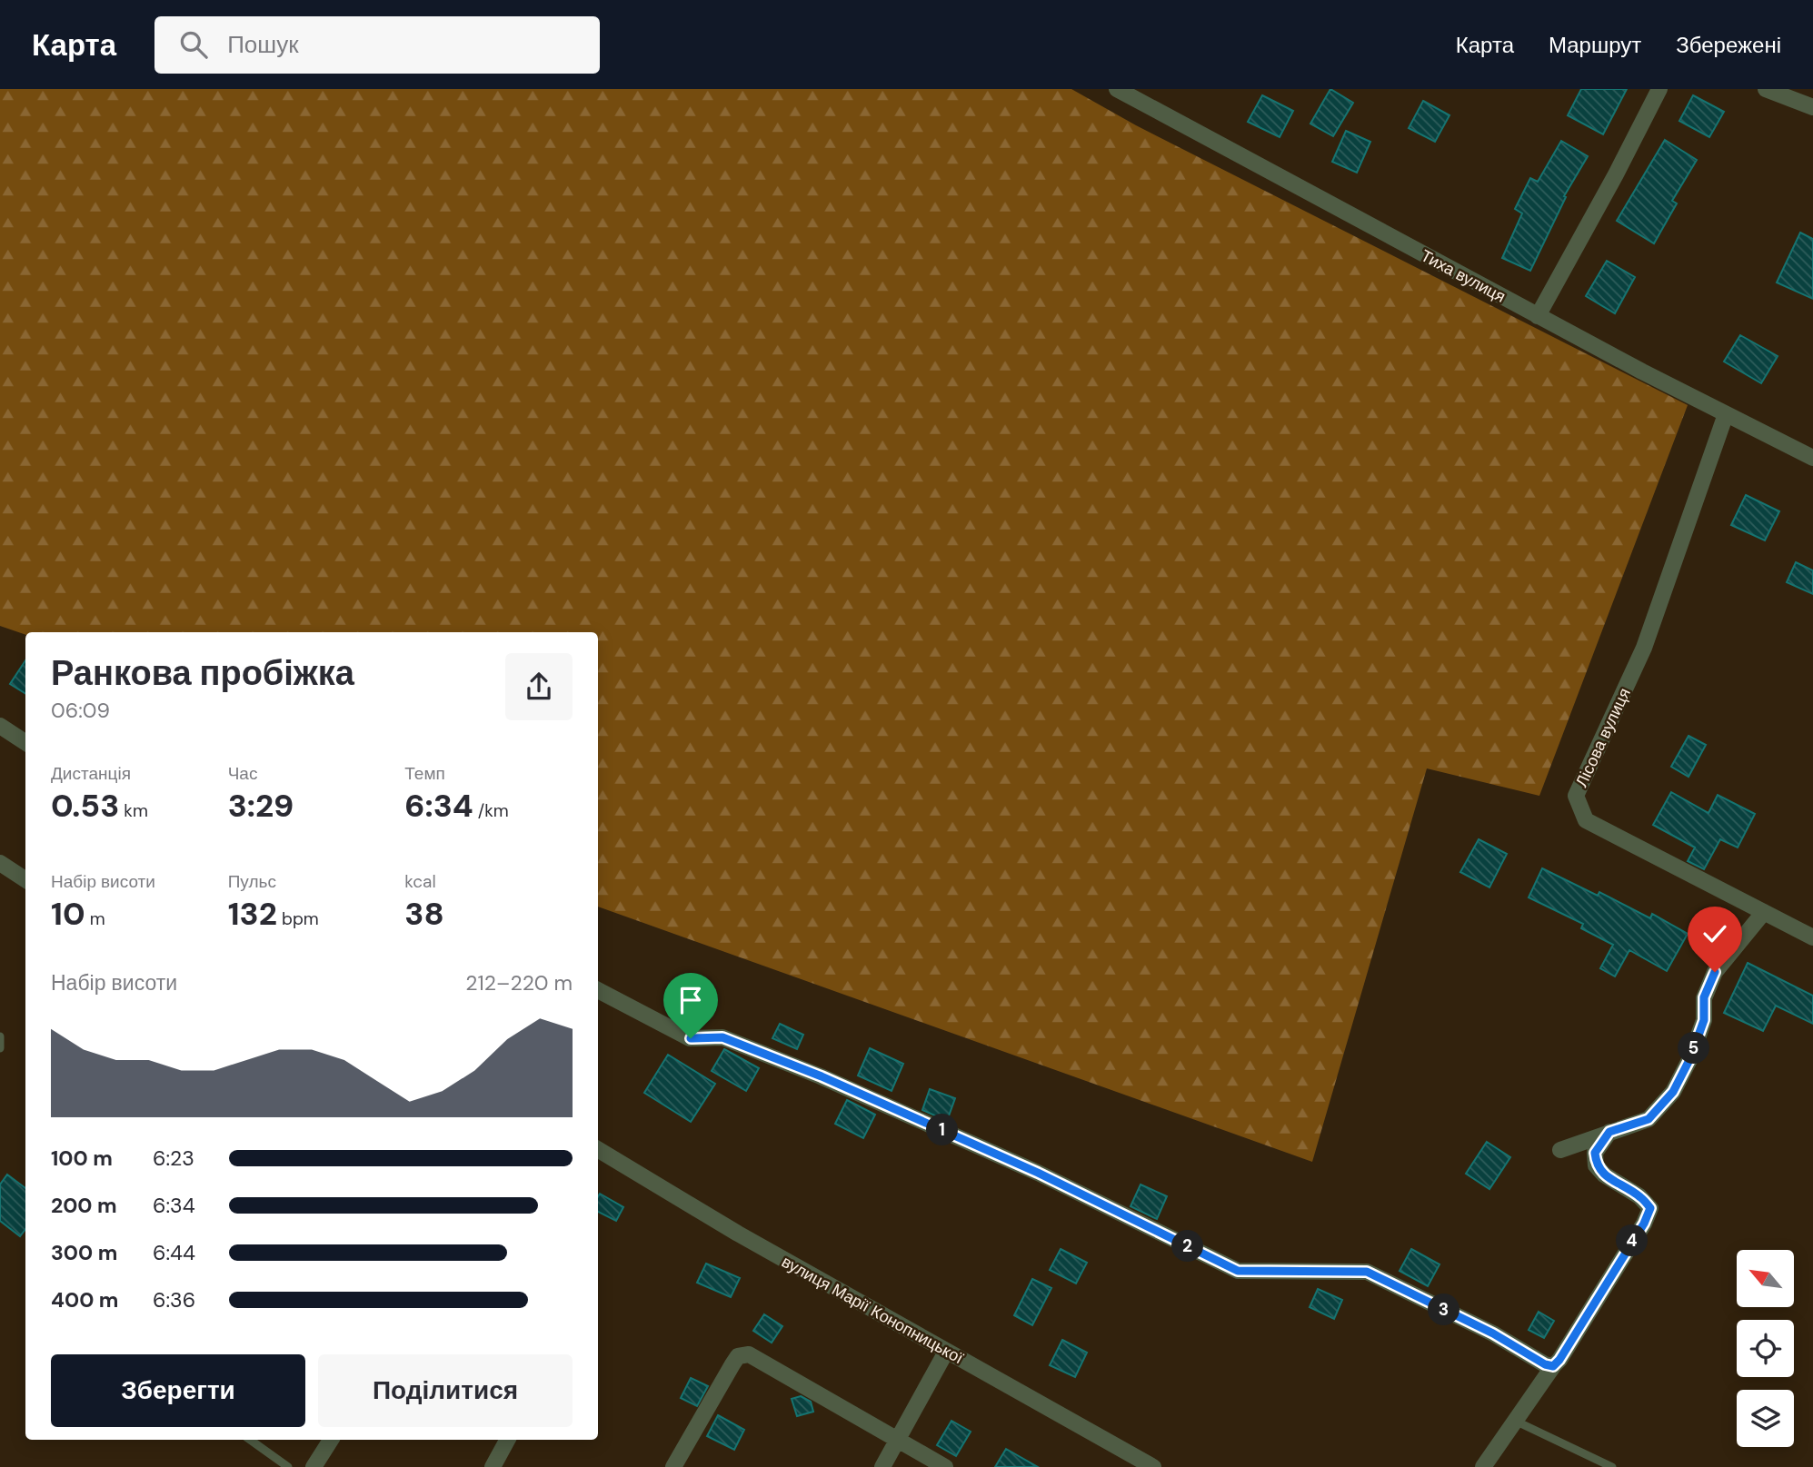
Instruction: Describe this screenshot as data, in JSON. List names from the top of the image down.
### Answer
{
  "streets": {
    "street": ["Тиха вулиця", "Лісова вулиця", "вулиця Марії Конопницької"]
  },
  "crossings": [
    ["Тиха вулиця", "Лісова вулиця"]
  ],
  "north": "top left",
  "page": {
    "header": "Карта",
    "search": "Пошук",
    "nav": ["Карта", "Маршрут", "Збережені"],
    "heading": ["Ранкова пробіжка", "06:09"],
    "stats": [
      ["Дистанція", "0.53 km"],
      ["Час", "3:29"],
      ["Темп", "6:34 /km"],
      ["Набір висоти", "10 m"],
      ["Пульс", "132 bpm"],
      ["kcal", "38"]
    ],
    "chart": ["Набір висоти", "212–220 m"],
    "pins": [
      "5",
      "1",
      "4",
      "2",
      "3"
    ],
    "list": [
      {
        "name": "100 m",
        "note": "6:23"
      },
      {
        "name": "200 m",
        "note": "6:34"
      },
      {
        "name": "300 m",
        "note": "6:44"
      },
      {
        "name": "400 m",
        "note": "6:36"
      }
    ],
    "buttons": ["Зберегти", "Поділитися"]
  }
}
